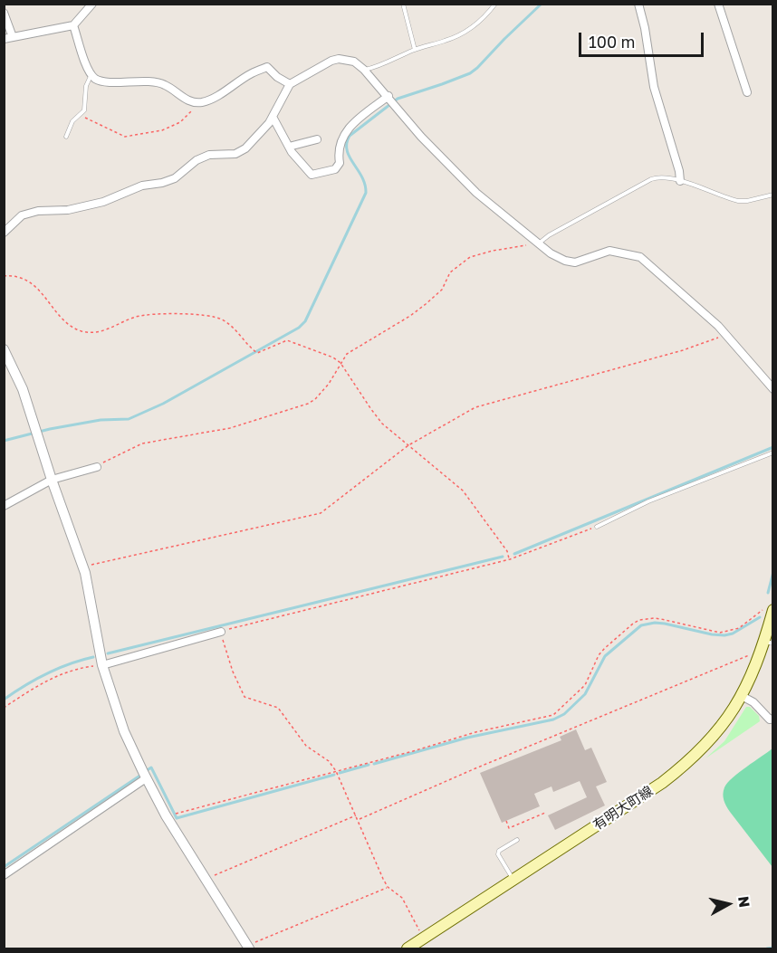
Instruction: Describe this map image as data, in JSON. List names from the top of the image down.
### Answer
{
  "streets": {
    "main road": ["有明大町線"]
  },
  "scale_bar": "100 m",
  "north": "right"
}
